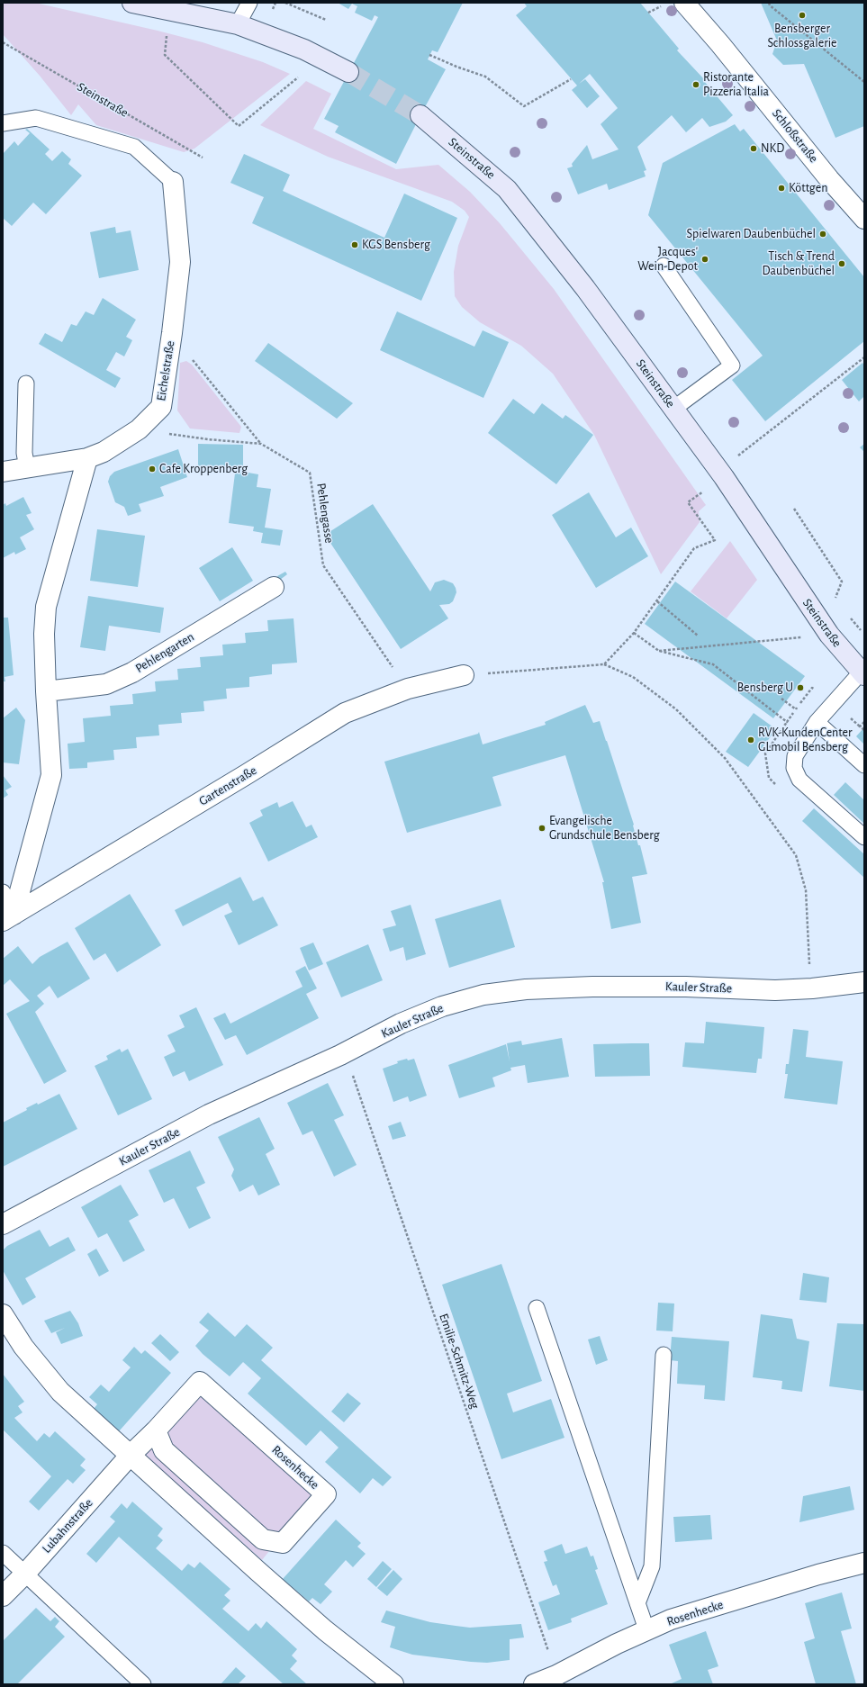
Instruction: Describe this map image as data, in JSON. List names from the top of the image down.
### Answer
{
  "streets": {
    "main road": ["Steinstraße"],
    "street": [
      "Schloßstraße",
      "Eichelstraße",
      "Pehlengarten",
      "Gartenstraße",
      "Kauler Straße",
      "Rosenhecke",
      "Lubahnstraße"
    ],
    "path": ["Pehlengasse", "Emilie-Schmitz-Weg"]
  },
  "crossings": [
    ["Eichelstraße", "Pehlengasse"],
    ["Pehlengasse", "Gartenstraße"],
    ["Kauler Straße", "Emilie-Schmitz-Weg"],
    ["Emilie-Schmitz-Weg", "Rosenhecke"],
    ["Rosenhecke", "Lubahnstraße"]
  ],
  "places": [
    "Bensberger Schlossgalerie",
    "Ristorante Pizzeria Italia",
    "NKD",
    "Köttgen",
    "Spielwaren Daubenbüchel",
    "KGS Bensberg",
    "Jacques' Wein-Depot",
    "Tisch & Trend Daubenbüchel",
    "Cafe Kroppenberg",
    "Bensberg U",
    "RVK-KundenCenter GLmobil Bensberg",
    "Evangelische Grundschule Bensberg"
  ]
}
